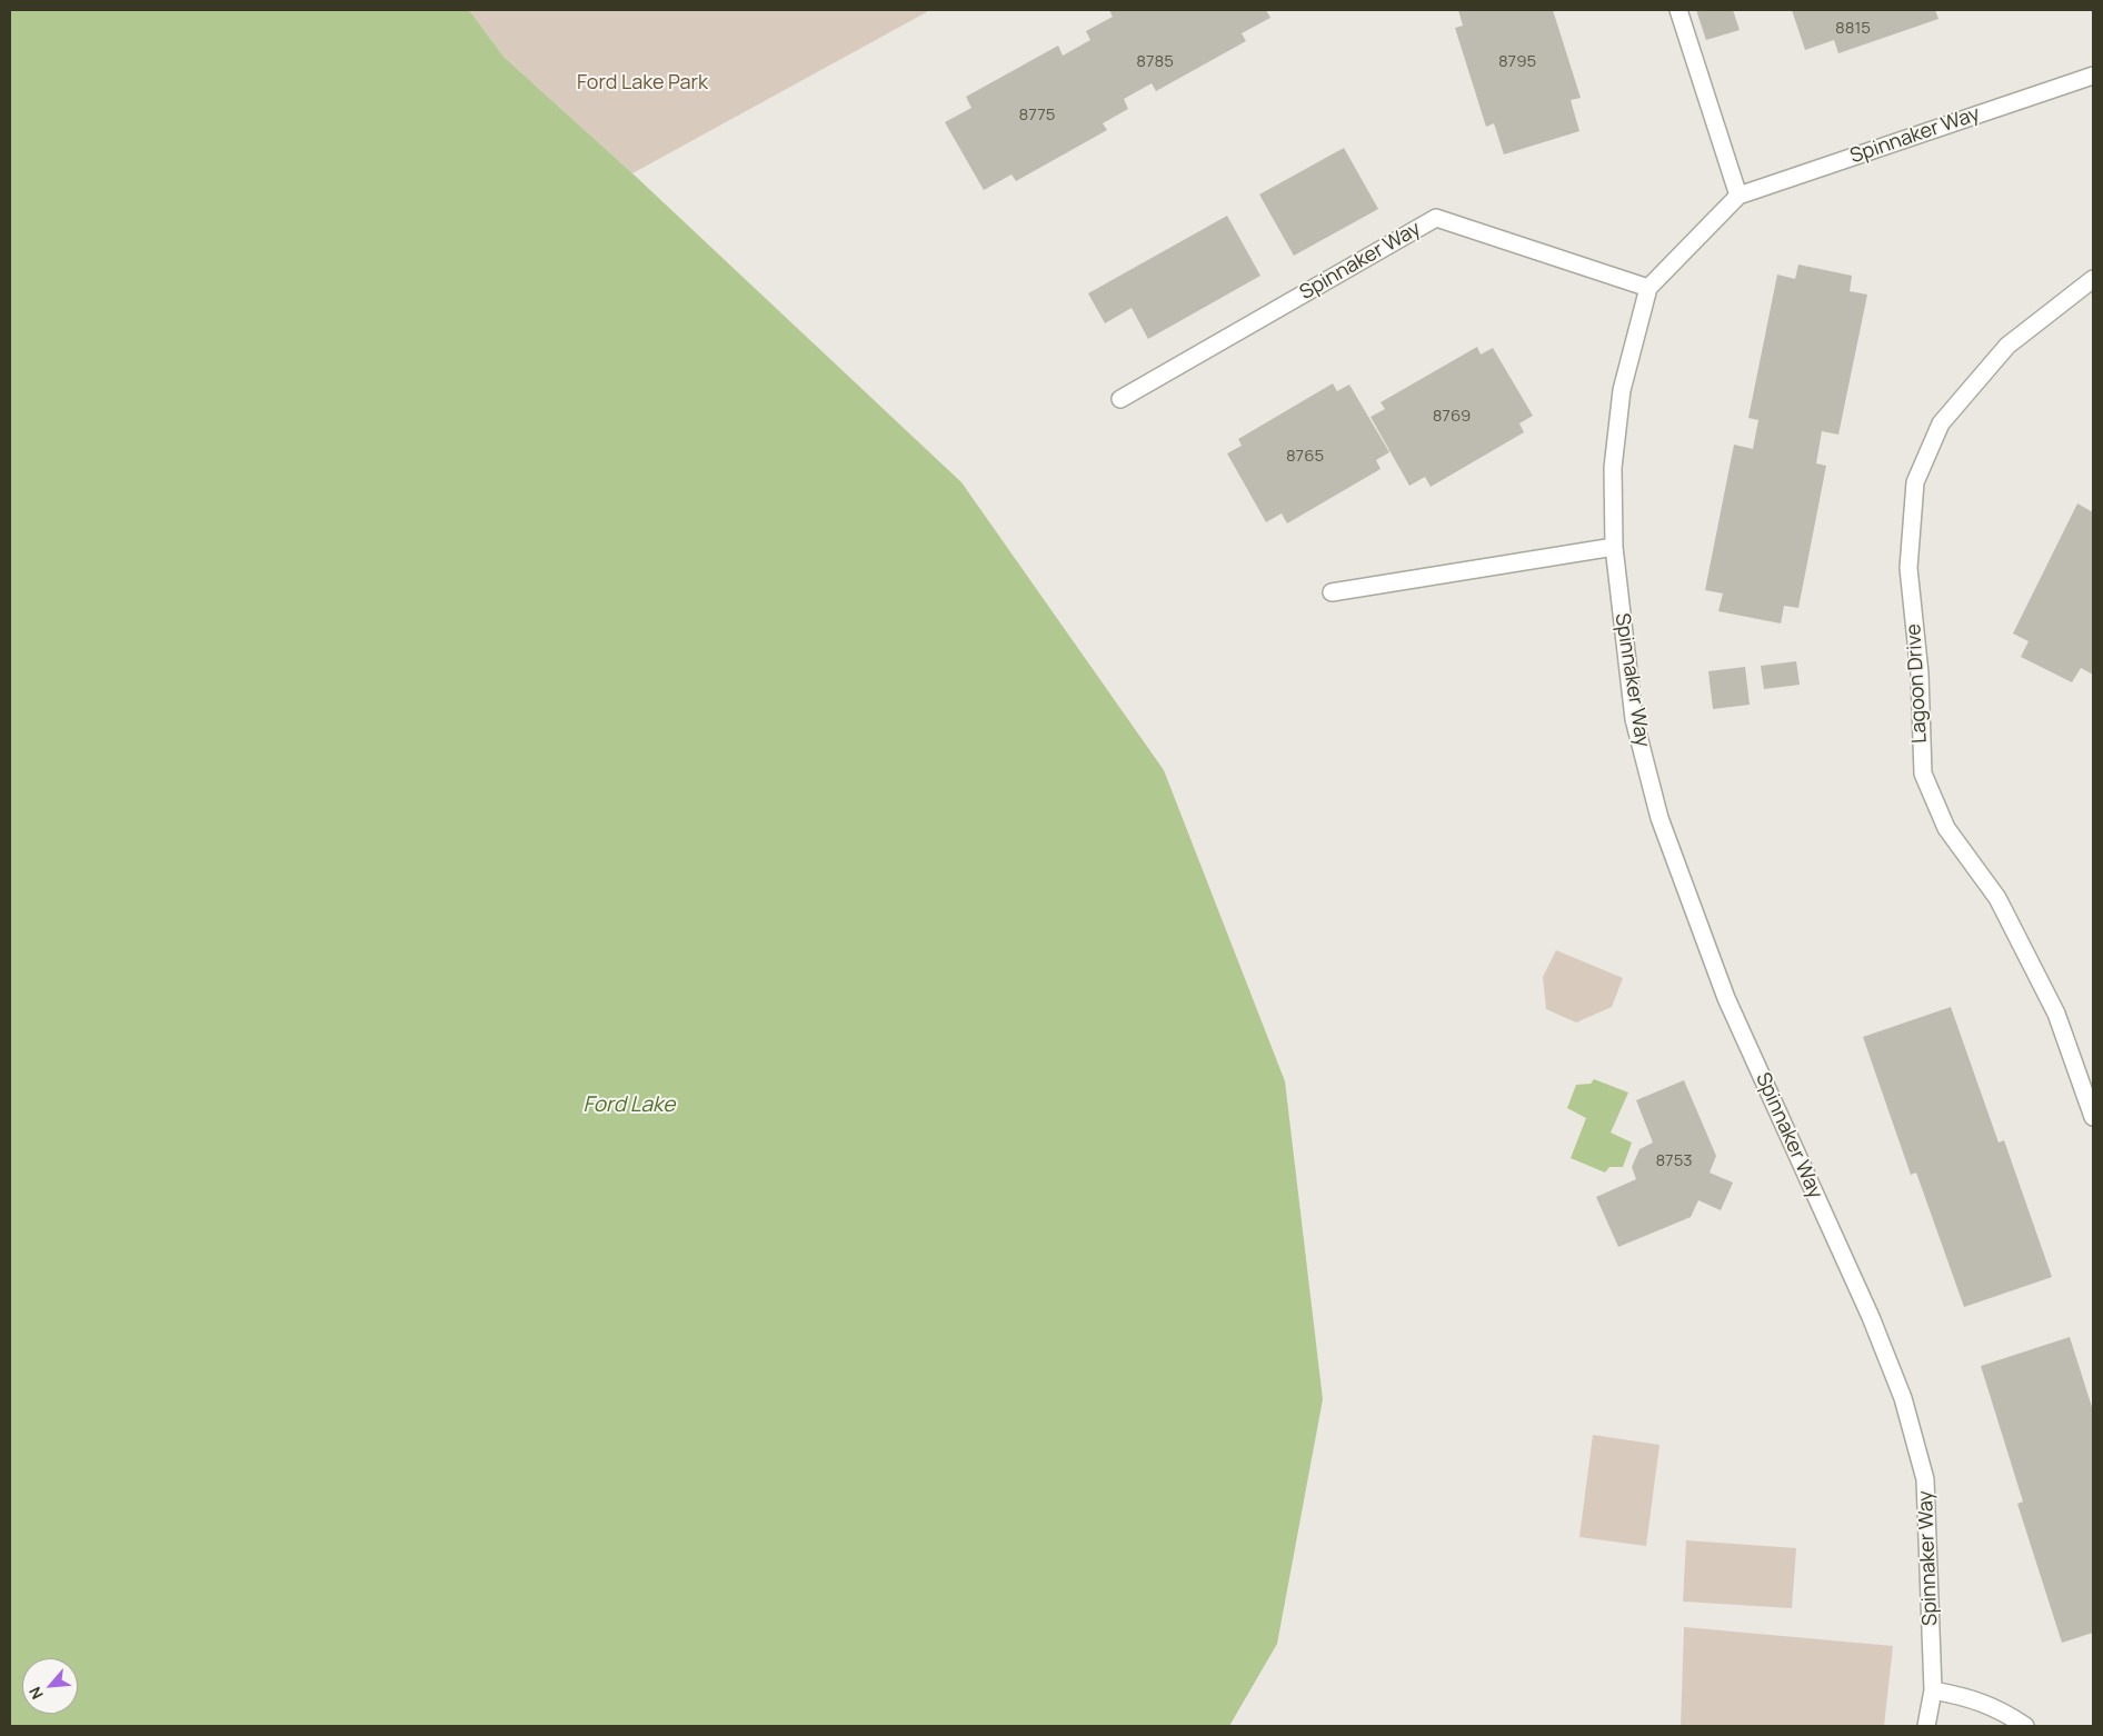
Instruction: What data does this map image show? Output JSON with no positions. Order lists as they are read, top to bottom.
{
  "streets": {
    "street": ["Spinnaker Way", "Lagoon Drive"]
  },
  "water": ["Ford Lake"],
  "parks": ["Ford Lake Park"],
  "house_numbers": [
    "8815",
    "8785",
    "8795",
    "8775",
    "8769",
    "8765",
    "8753"
  ],
  "north": "bottom left"
}
